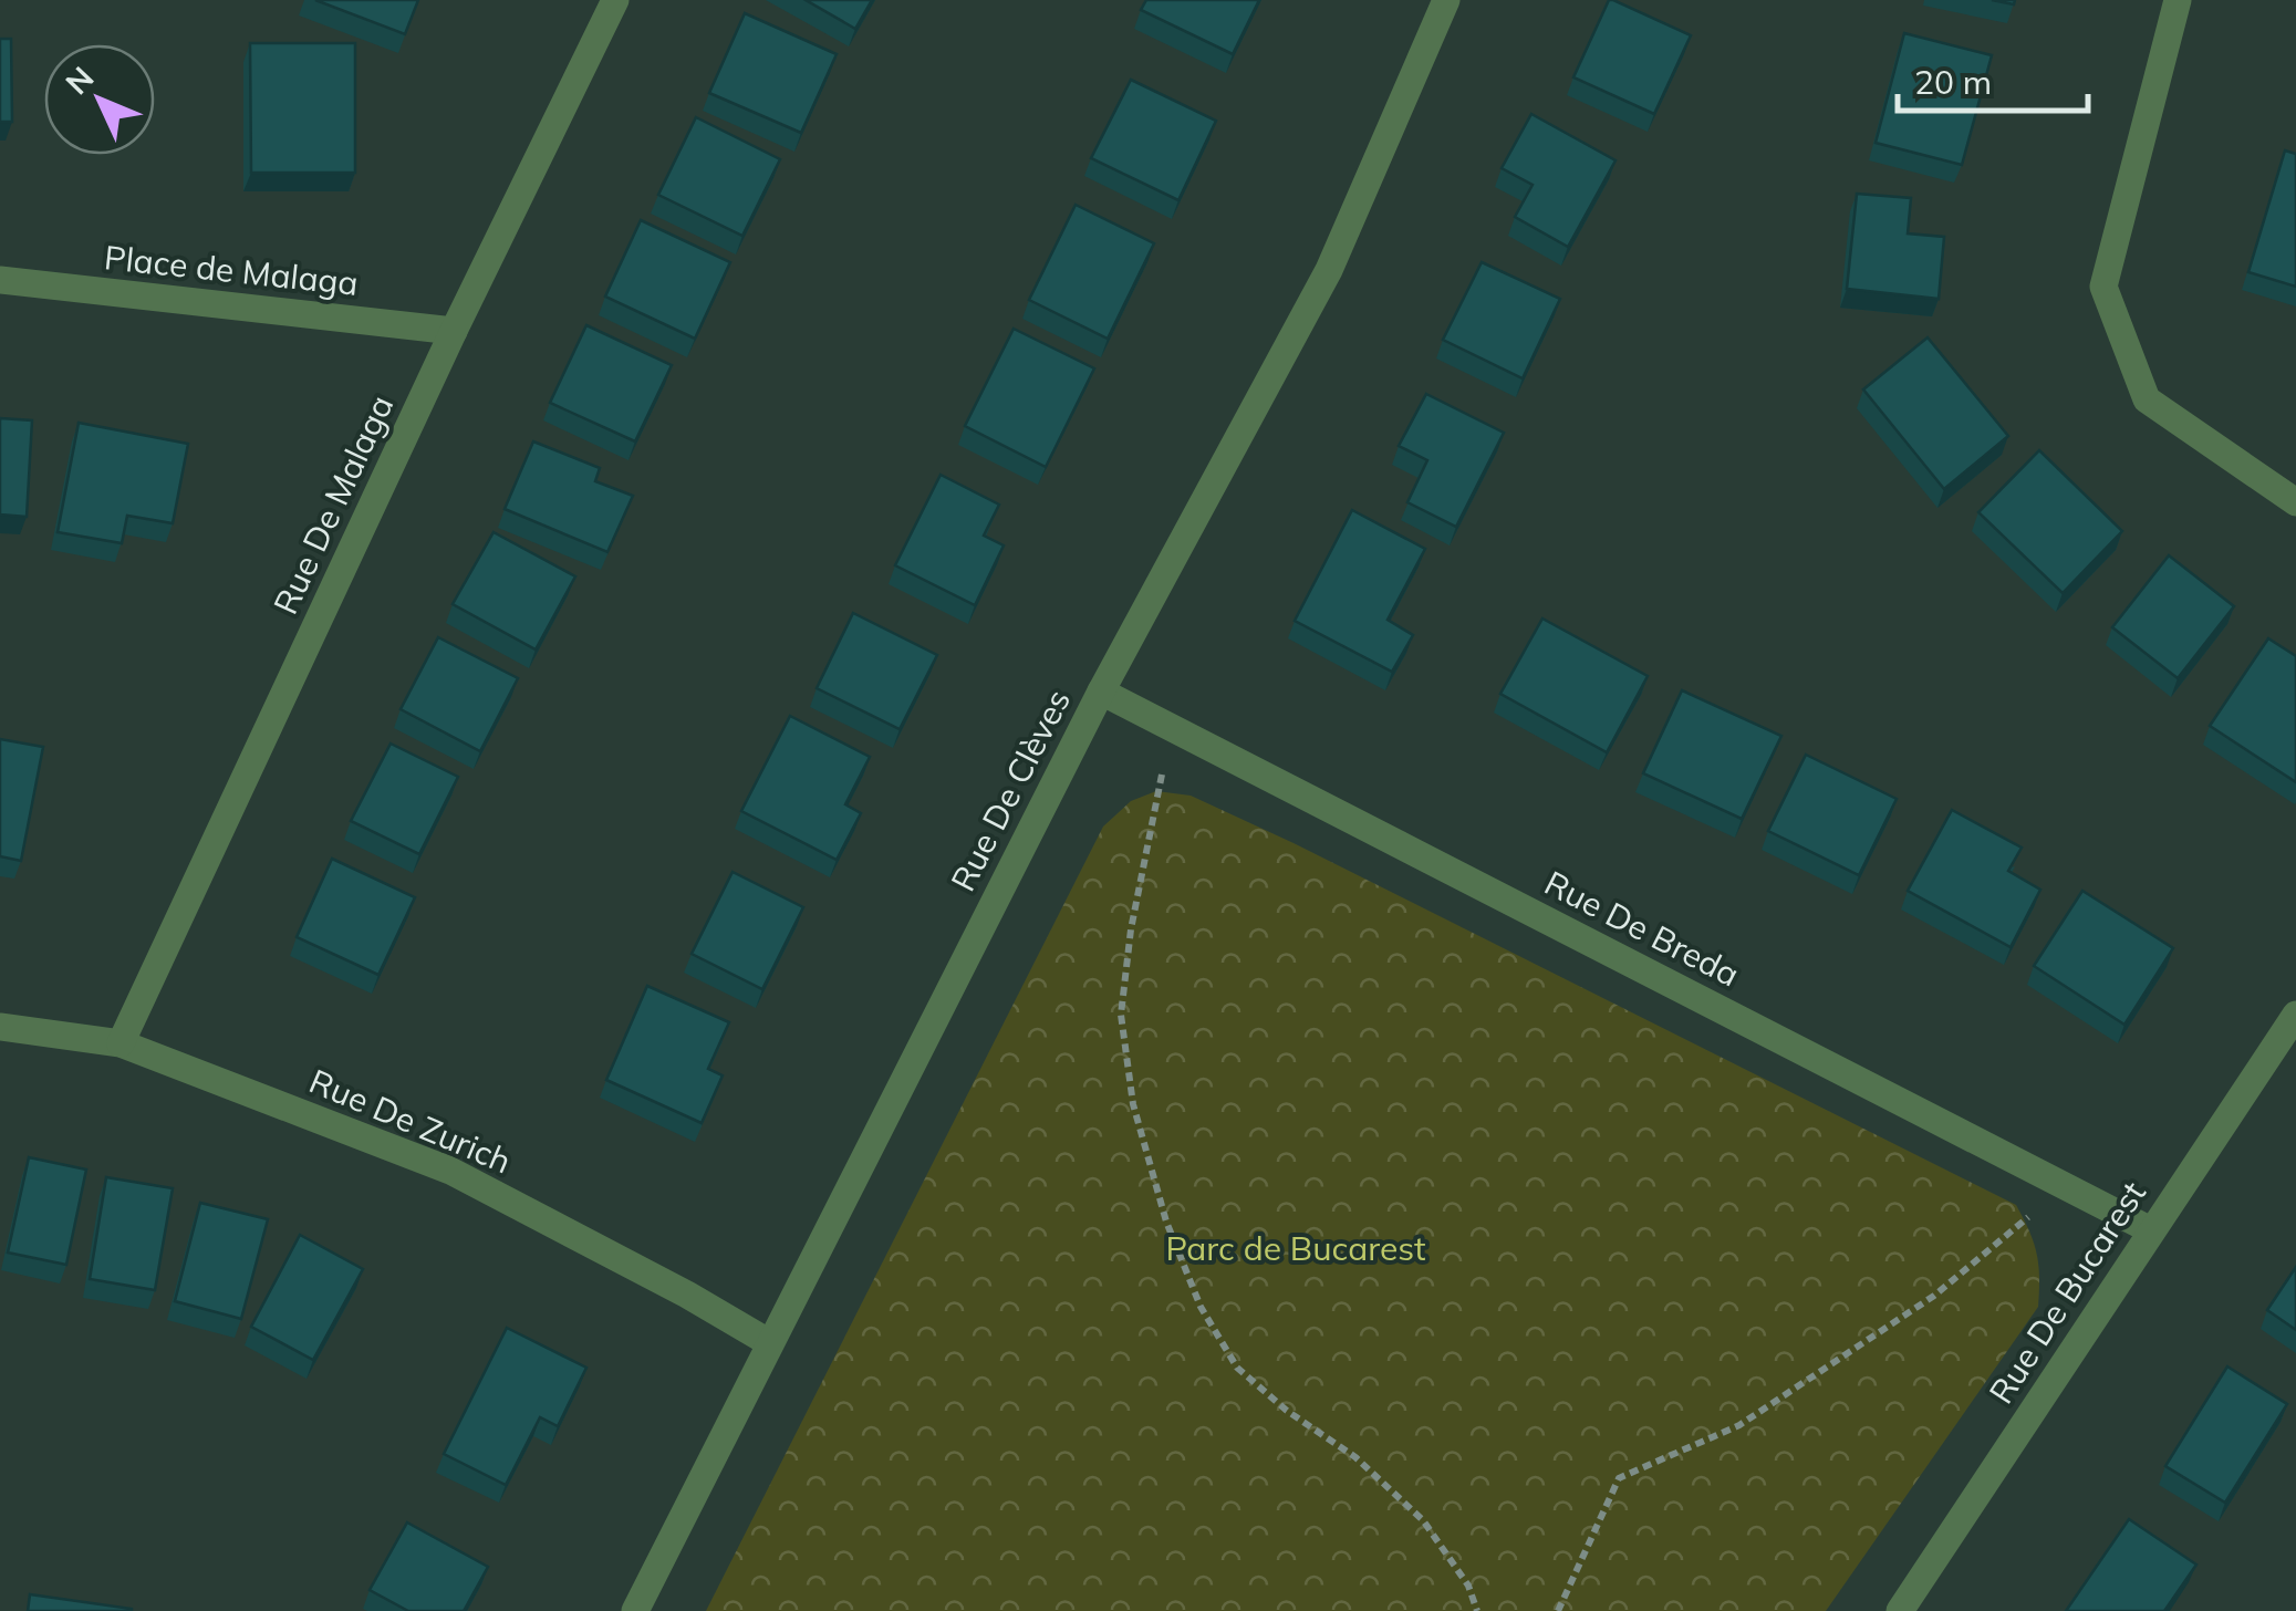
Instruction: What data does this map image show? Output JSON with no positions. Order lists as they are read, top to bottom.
{
  "streets": {
    "street": [
      "Place de Malaga",
      "Rue De Malaga",
      "Rue De Clèves",
      "Rue De Breda",
      "Rue De Zurich",
      "Rue De Bucarest"
    ]
  },
  "crossings": [
    ["Place de Malaga", "Rue De Malaga"],
    ["Rue De Malaga", "Rue De Zurich"],
    ["Rue De Clèves", "Rue De Breda"],
    ["Rue De Clèves", "Rue De Zurich"],
    ["Rue De Breda", "Rue De Bucarest"]
  ],
  "parks": ["Parc de Bucarest"],
  "scale_bar": "20 m",
  "north": "top left"
}
